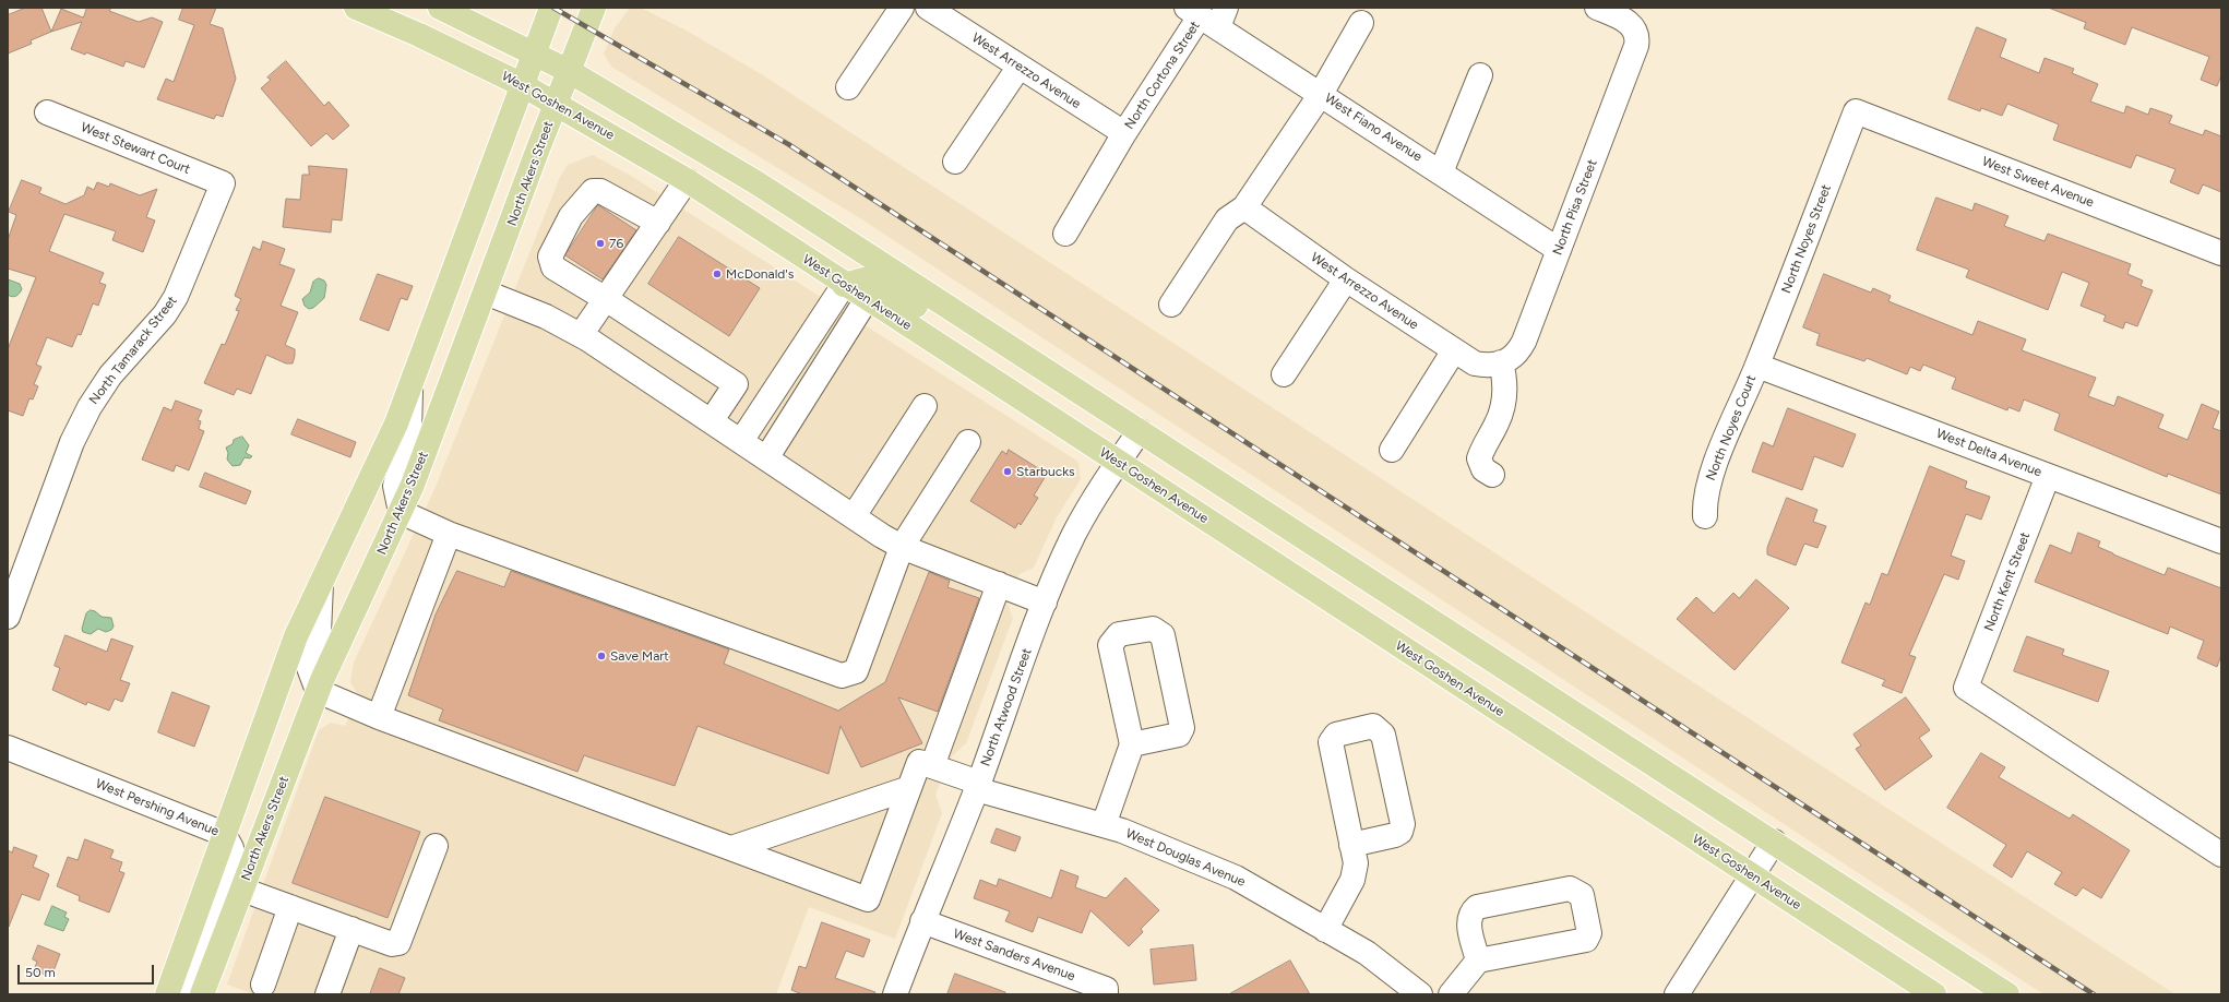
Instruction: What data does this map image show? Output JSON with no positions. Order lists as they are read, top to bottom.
{
  "streets": {
    "main road": ["West Goshen Avenue", "North Akers Street"],
    "street": [
      "West Arrezzo Avenue",
      "North Cortona Street",
      "West Fiano Avenue",
      "West Stewart Court",
      "West Sweet Avenue",
      "North Pisa Street",
      "North Noyes Street",
      "North Tamarack Street",
      "North Noyes Court",
      "West Delta Avenue",
      "North Kent Street",
      "North Atwood Street",
      "West Pershing Avenue",
      "West Douglas Avenue",
      "West Sanders Avenue"
    ]
  },
  "crossings": [
    ["West Arrezzo Avenue", "North Cortona Street"],
    ["West Arrezzo Avenue", "North Pisa Street"],
    ["North Cortona Street", "West Fiano Avenue"],
    ["West Goshen Avenue", "North Akers Street"],
    ["West Goshen Avenue", "North Atwood Street"],
    ["West Fiano Avenue", "North Pisa Street"],
    ["West Stewart Court", "North Tamarack Street"],
    ["West Sweet Avenue", "North Noyes Street"],
    ["North Noyes Street", "North Noyes Court"],
    ["North Noyes Street", "West Delta Avenue"],
    ["North Noyes Court", "West Delta Avenue"],
    ["West Delta Avenue", "North Kent Street"],
    ["North Atwood Street", "West Douglas Avenue"],
    ["North Atwood Street", "West Sanders Avenue"]
  ],
  "places": [
    "76",
    "McDonald's",
    "Starbucks",
    "Save Mart"
  ],
  "scale_bar": "50 m"
}
